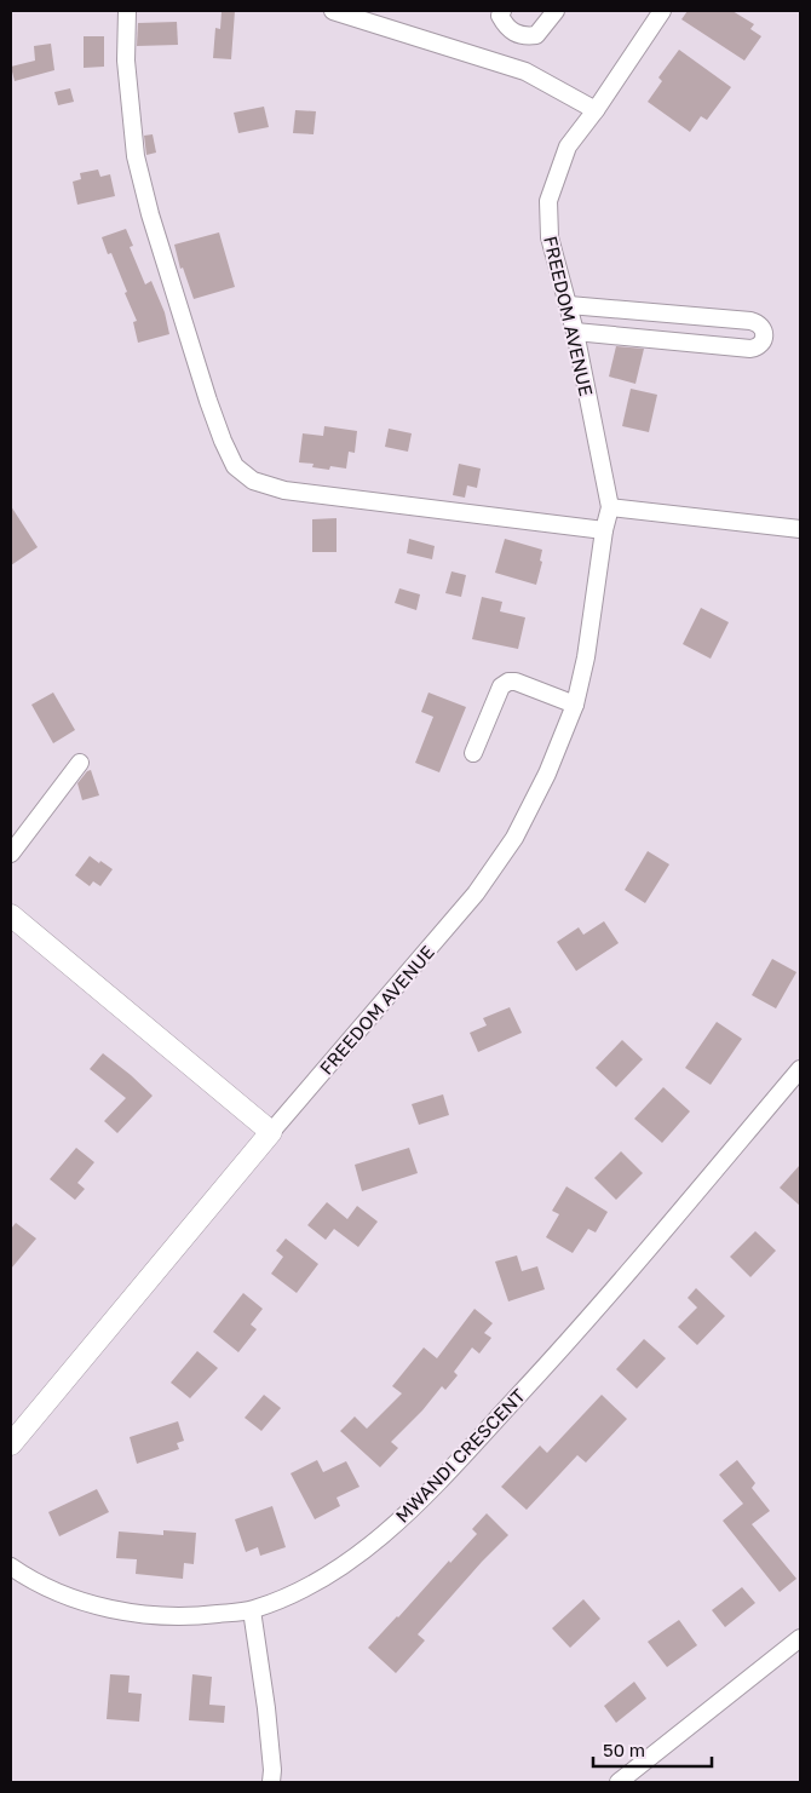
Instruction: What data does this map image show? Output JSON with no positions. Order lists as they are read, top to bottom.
{
  "streets": {
    "main road": ["FREEDOM AVENUE"],
    "street": ["MWANDI CRESCENT"]
  },
  "scale_bar": "50 m"
}
